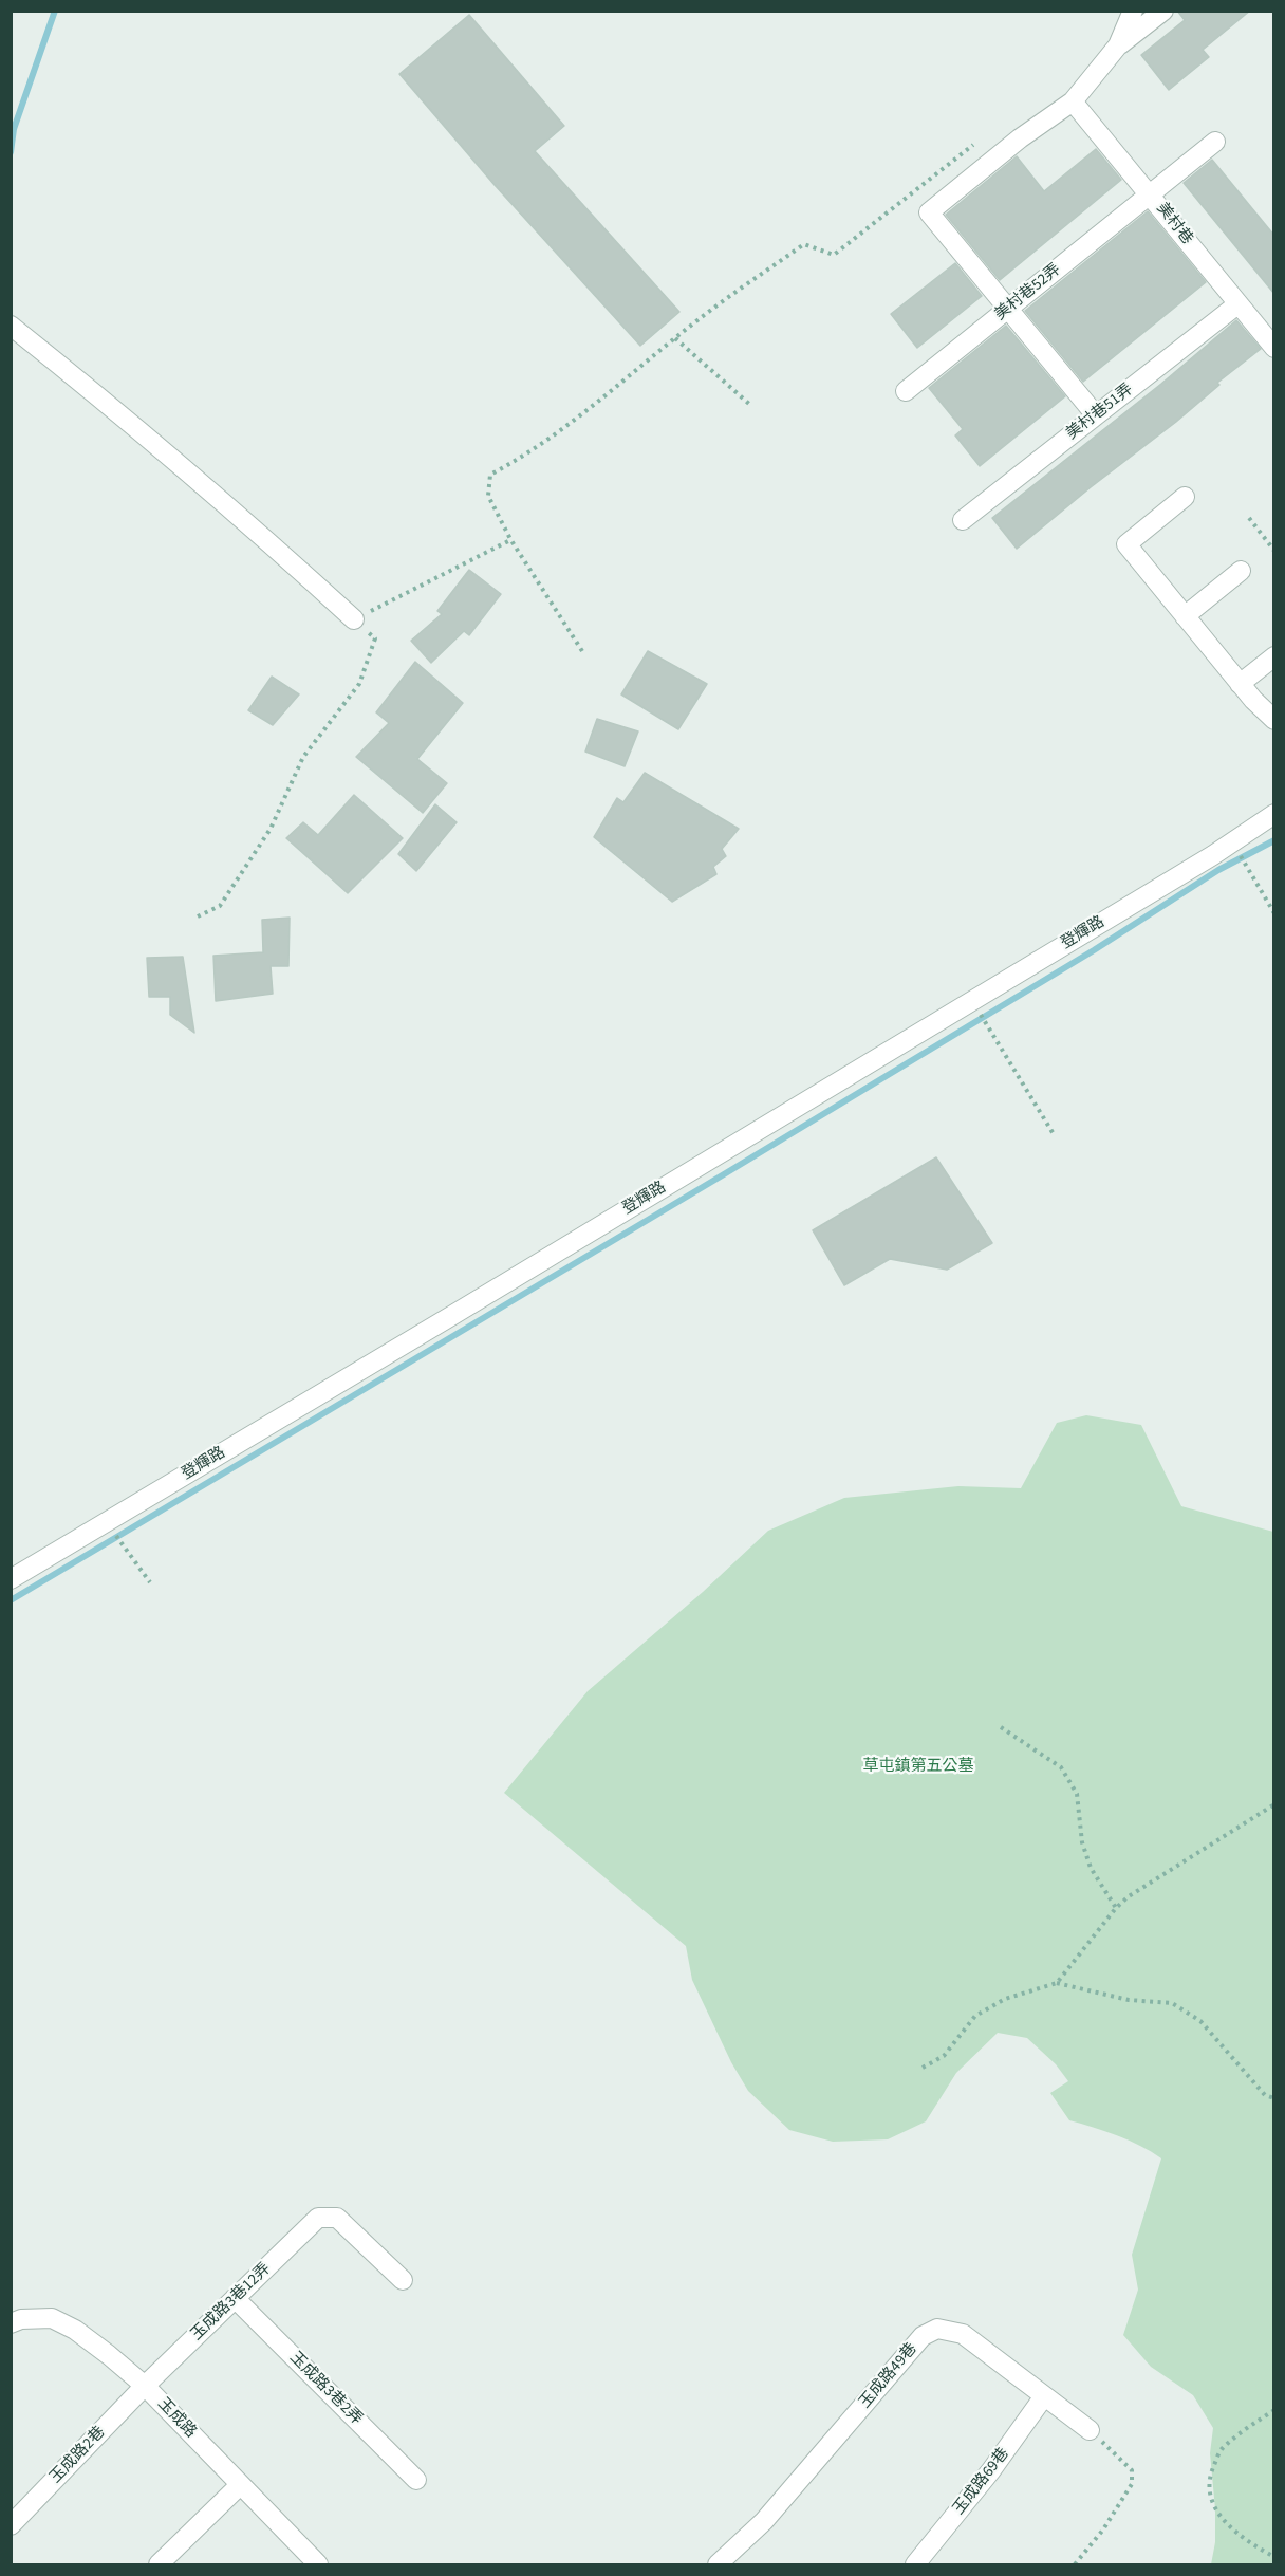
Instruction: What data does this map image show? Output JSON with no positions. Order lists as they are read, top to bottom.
{
  "streets": {
    "street": [
      "美村巷",
      "美村巷52弄",
      "美村巷51弄",
      "登輝路",
      "玉成路3巷12弄",
      "玉成路49巷",
      "玉成路3巷2弄",
      "玉成路",
      "玉成路2巷",
      "玉成路69巷"
    ]
  },
  "crossings": [
    ["美村巷", "美村巷52弄"],
    ["美村巷", "美村巷51弄"],
    ["玉成路3巷12弄", "玉成路3巷2弄"],
    ["玉成路3巷12弄", "玉成路"],
    ["玉成路3巷12弄", "玉成路2巷"],
    ["玉成路49巷", "玉成路69巷"],
    ["玉成路", "玉成路2巷"]
  ],
  "parks": ["草屯鎮第五公墓"]
}
